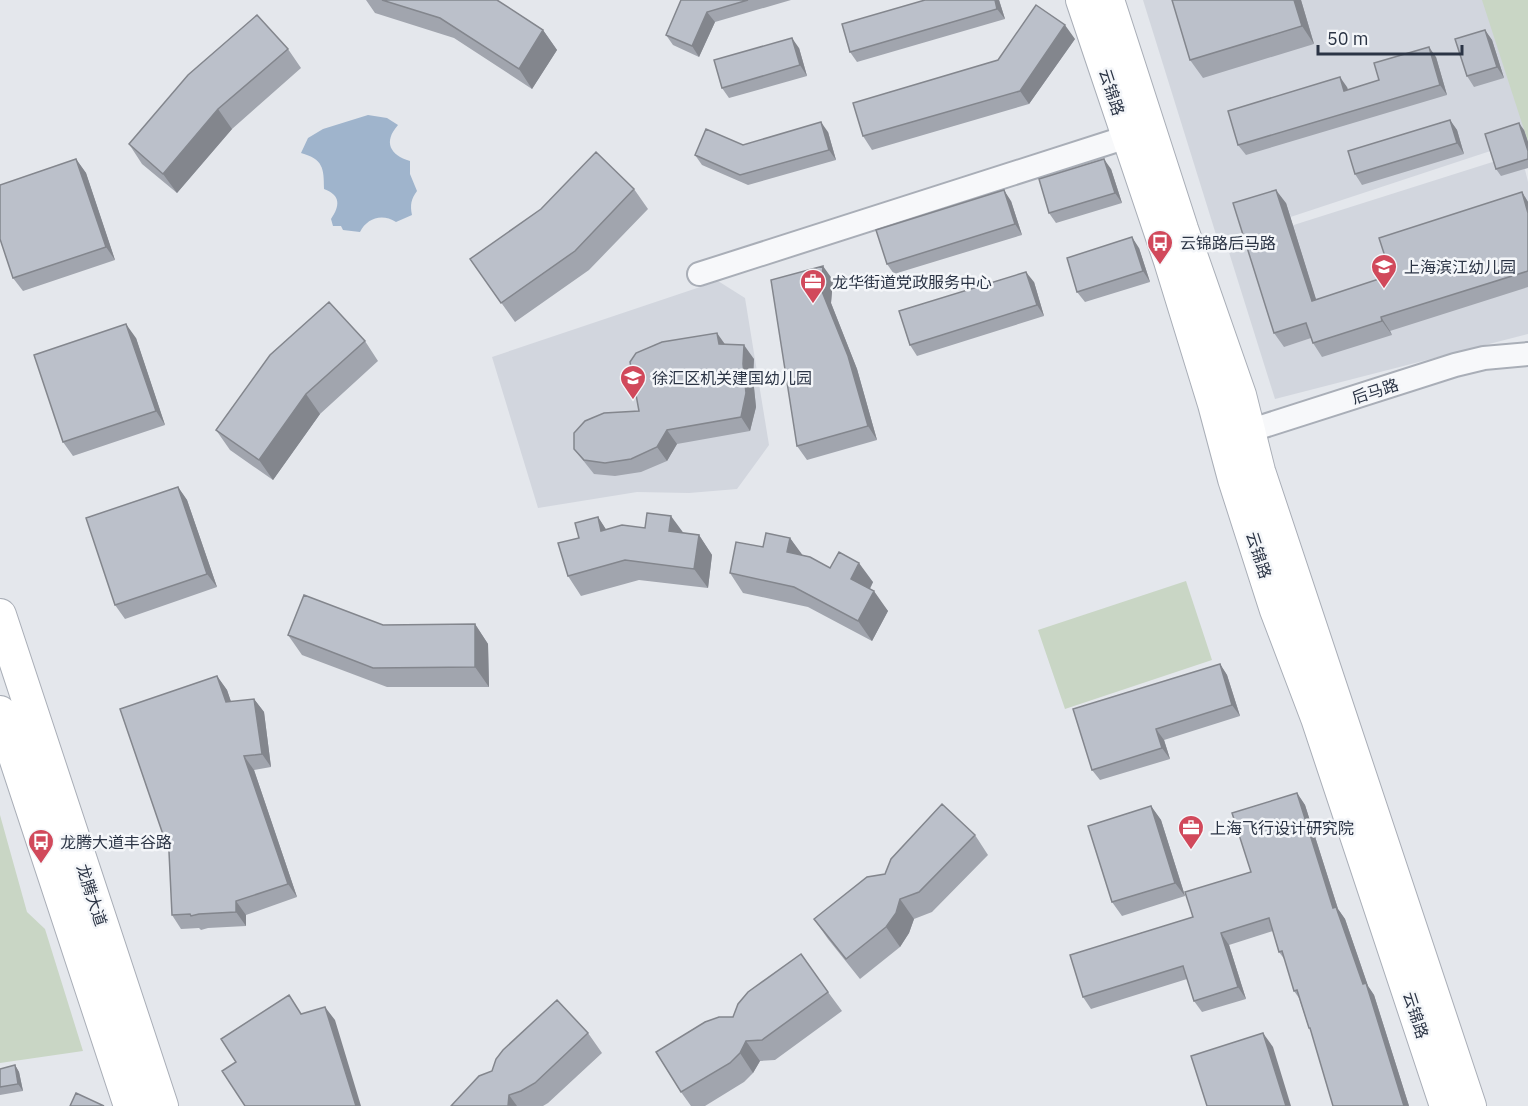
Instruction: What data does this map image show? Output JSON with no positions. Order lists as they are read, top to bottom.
{
  "streets": {
    "main road": ["云锦路", "龙腾大道"],
    "street": ["后马路"]
  },
  "crossings": [
    ["云锦路", "后马路"]
  ],
  "places": {
    "bus stop": ["云锦路后马路", "龙腾大道丰谷路"],
    "school or university": ["上海滨江幼儿园", "徐汇区机关建国幼儿园"],
    "office": ["龙华街道党政服务中心", "上海飞行设计研究院"]
  },
  "scale_bar": "50 m"
}
